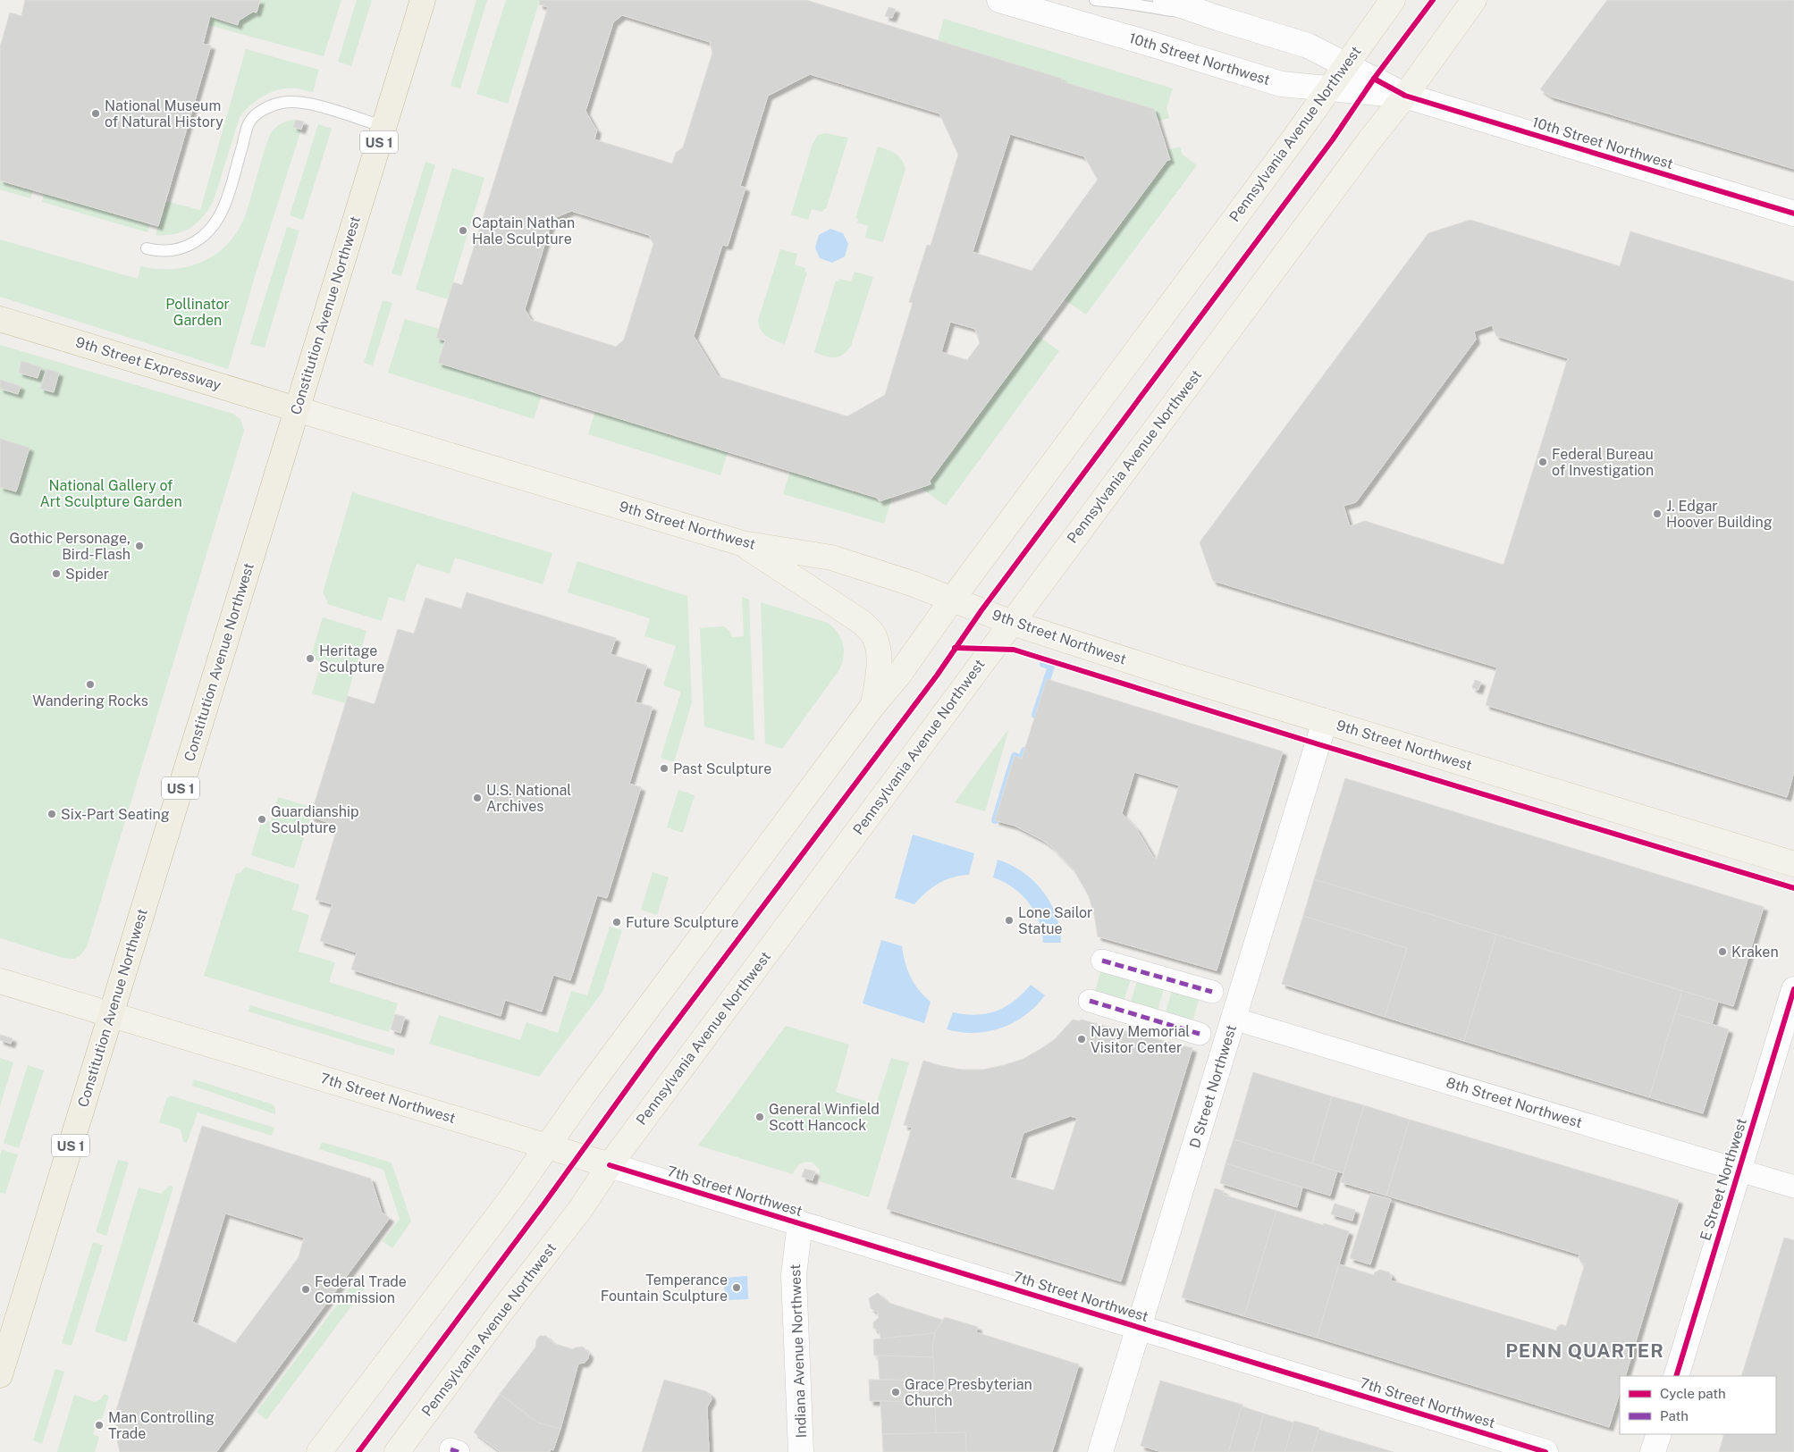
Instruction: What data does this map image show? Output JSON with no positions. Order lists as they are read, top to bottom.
{
  "streets": {
    "highway": ["US 1", "Constitution Avenue Northwest", "9th Street Expressway"],
    "main road": ["Pennsylvania Avenue Northwest", "9th Street Northwest", "7th Street Northwest"],
    "street": [
      "10th Street Northwest",
      "D Street Northwest",
      "8th Street Northwest",
      "E Street Northwest",
      "Indiana Avenue Northwest"
    ]
  },
  "crossings": [
    ["10th Street Northwest", "Pennsylvania Avenue Northwest"],
    ["Pennsylvania Avenue Northwest", "9th Street Northwest"],
    ["Pennsylvania Avenue Northwest", "7th Street Northwest"],
    ["Constitution Avenue Northwest", "9th Street Expressway"],
    ["Constitution Avenue Northwest", "9th Street Northwest"],
    ["Constitution Avenue Northwest", "7th Street Northwest"],
    ["9th Street Expressway", "9th Street Northwest"],
    ["9th Street Northwest", "D Street Northwest"],
    ["D Street Northwest", "7th Street Northwest"],
    ["D Street Northwest", "8th Street Northwest"],
    ["7th Street Northwest", "Indiana Avenue Northwest"],
    ["8th Street Northwest", "E Street Northwest"]
  ],
  "districts": ["PENN QUARTER"],
  "parks": ["Pollinator Garden", "National Gallery of Art Sculpture Garden"],
  "places": [
    "National Museum of Natural History",
    "Captain Nathan Hale Sculpture",
    "Federal Bureau of Investigation",
    "J. Edgar Hoover Building",
    "Gothic Personage, Bird-Flash",
    "Spider",
    "Heritage Sculpture",
    "Wandering Rocks",
    "Past Sculpture",
    "U.S. National Archives",
    "Six-Part Seating",
    "Guardianship Sculpture",
    "Lone Sailor Statue",
    "Future Sculpture",
    "Kraken",
    "Navy Memorial Visitor Center",
    "General Winfield Scott Hancock",
    "Temperance Fountain Sculpture",
    "Federal Trade Commission",
    "Grace Presbyterian Church",
    "Man Controlling Trade"
  ],
  "legend": ["Cycle path", "Path"]
}
